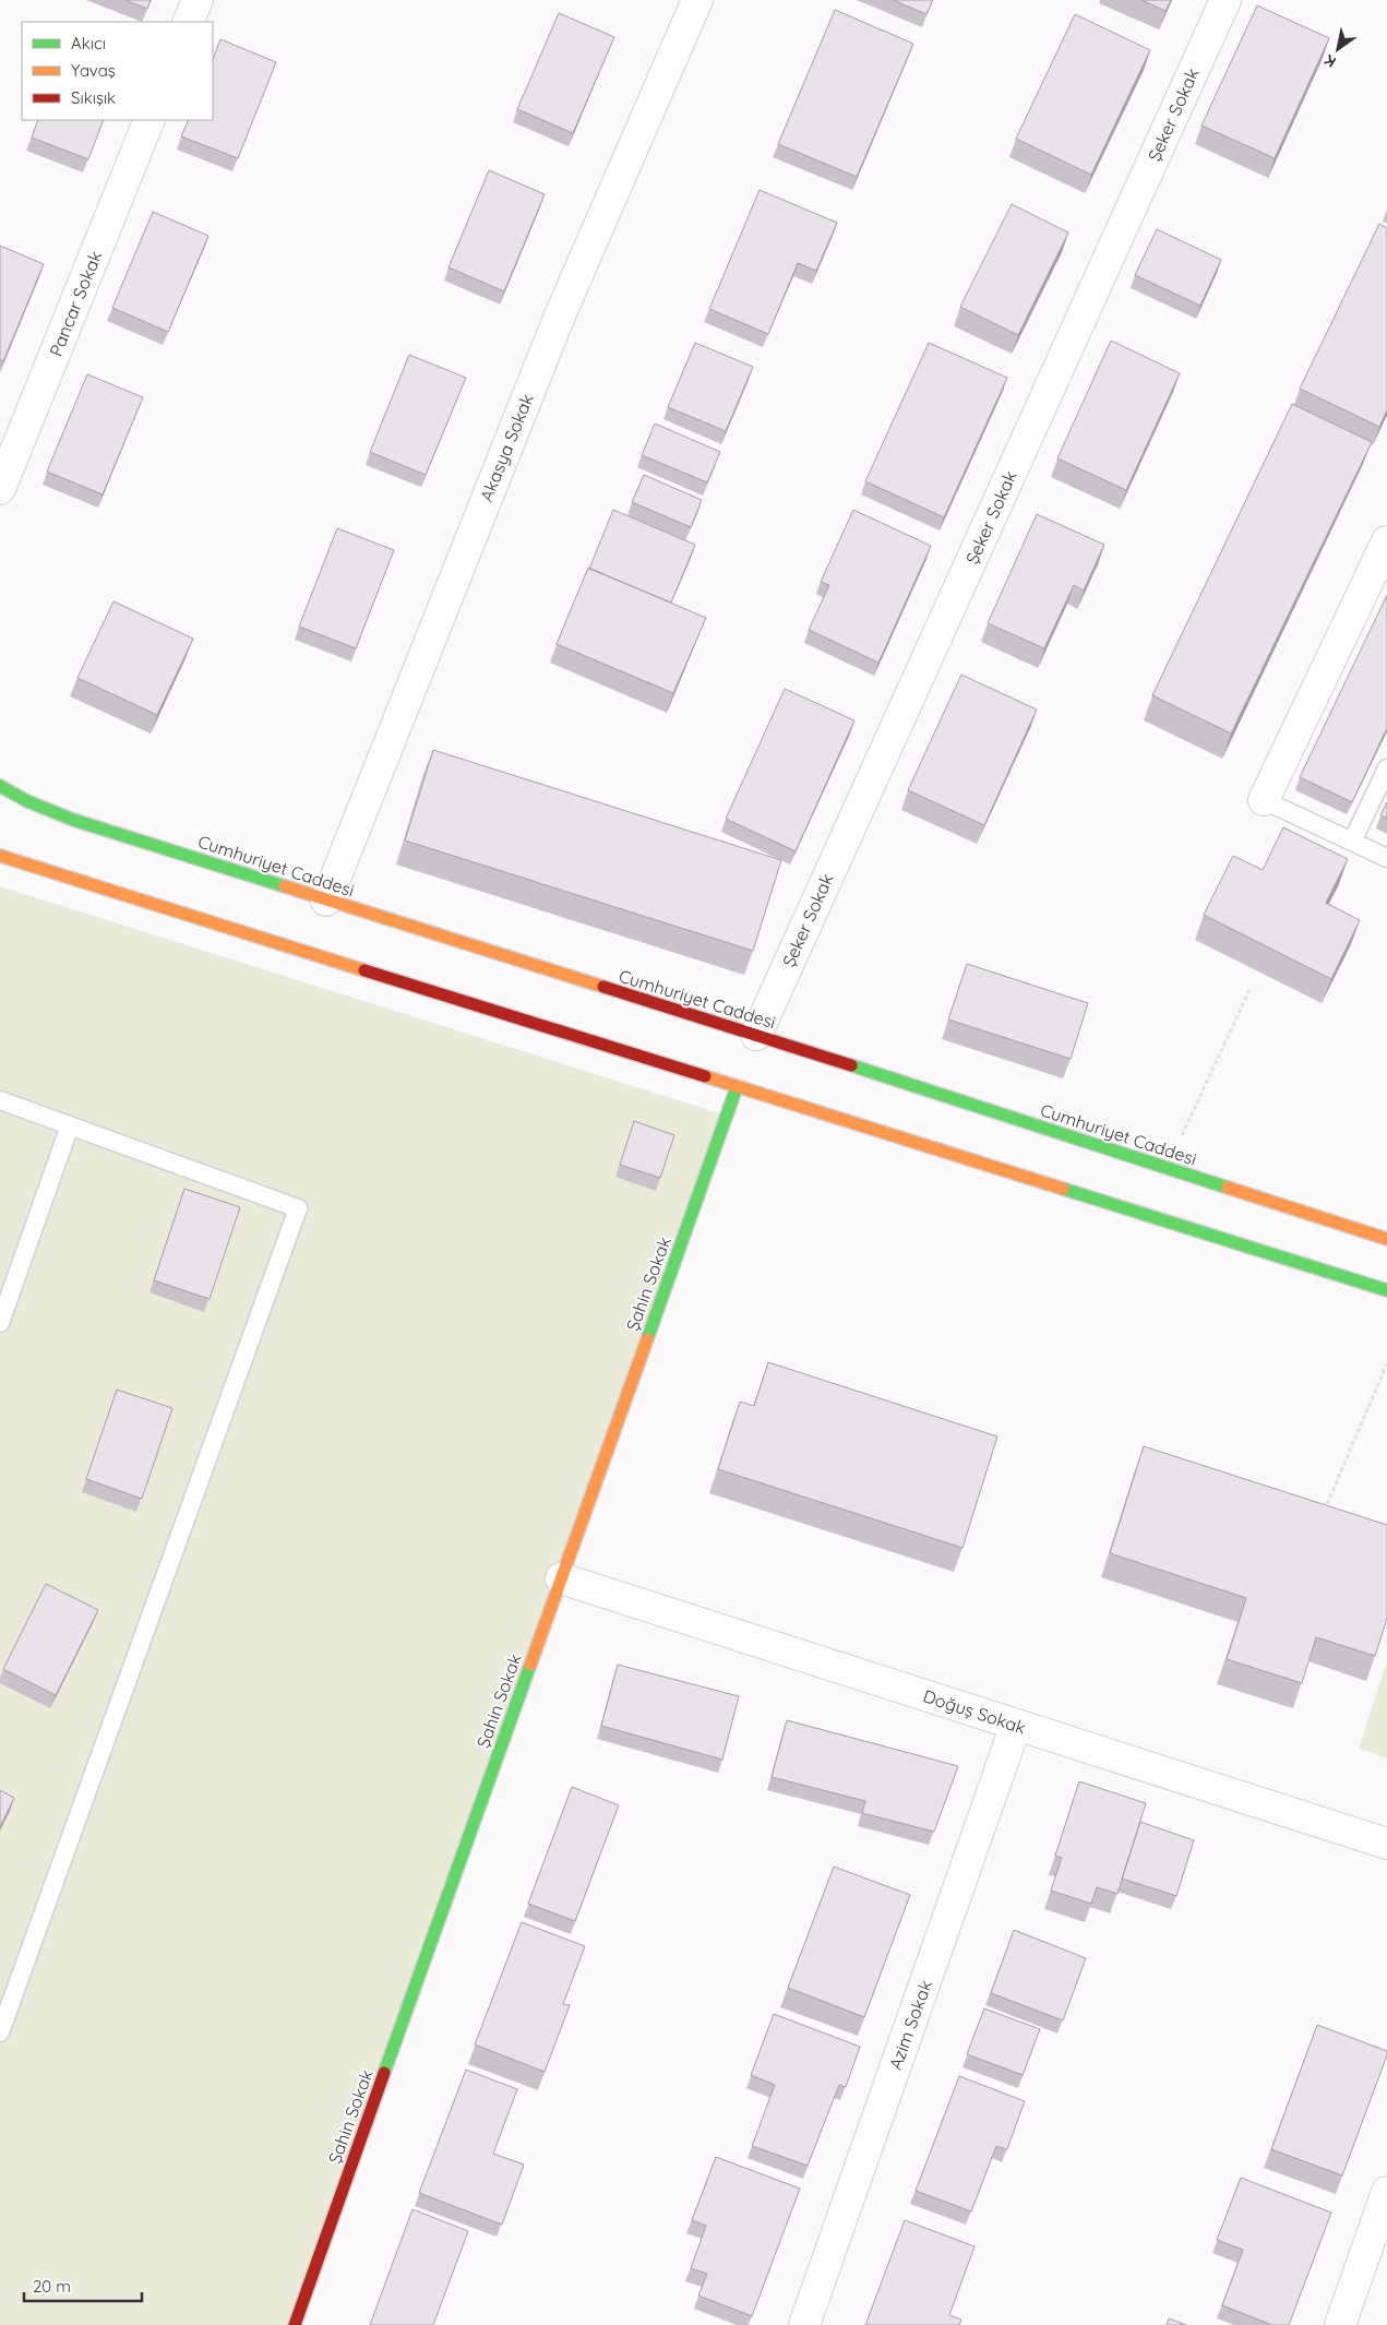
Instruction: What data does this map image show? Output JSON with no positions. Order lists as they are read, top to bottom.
{
  "streets": {
    "main road": ["Cumhuriyet Caddesi", "Şahin Sokak"],
    "street": [
      "Şeker Sokak",
      "Pancar Sokak",
      "Akasya Sokak",
      "Doğuş Sokak",
      "Azim Sokak"
    ]
  },
  "crossings": [
    ["Şeker Sokak", "Cumhuriyet Caddesi"],
    ["Akasya Sokak", "Cumhuriyet Caddesi"],
    ["Şahin Sokak", "Doğuş Sokak"],
    ["Doğuş Sokak", "Azim Sokak"]
  ],
  "legend": ["Akıcı", "Yavaş", "Sıkışık"],
  "scale_bar": "20 m",
  "north": "bottom left"
}
